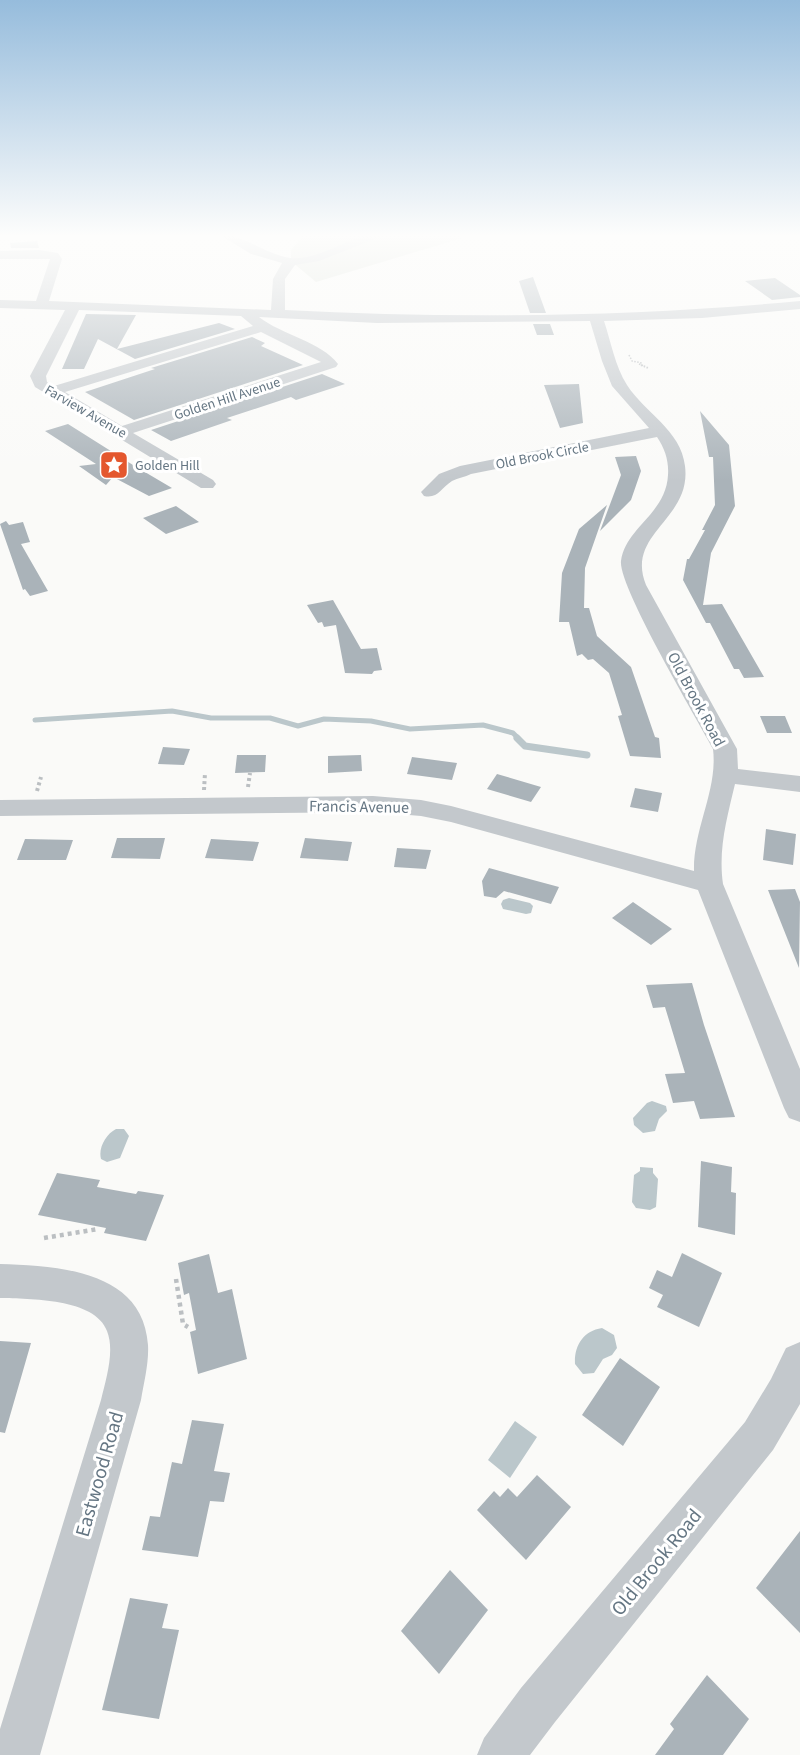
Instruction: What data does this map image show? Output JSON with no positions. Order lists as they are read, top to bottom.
{
  "streets": {
    "street": [
      "Golden Hill Avenue",
      "Farview Avenue",
      "Old Brook Circle",
      "Old Brook Road",
      "Francis Avenue",
      "Eastwood Road"
    ]
  },
  "crossings": [
    ["Golden Hill Avenue", "Farview Avenue"],
    ["Old Brook Circle", "Old Brook Road"],
    ["Old Brook Road", "Francis Avenue"]
  ],
  "places": {
    "place": ["Golden Hill"]
  }
}
